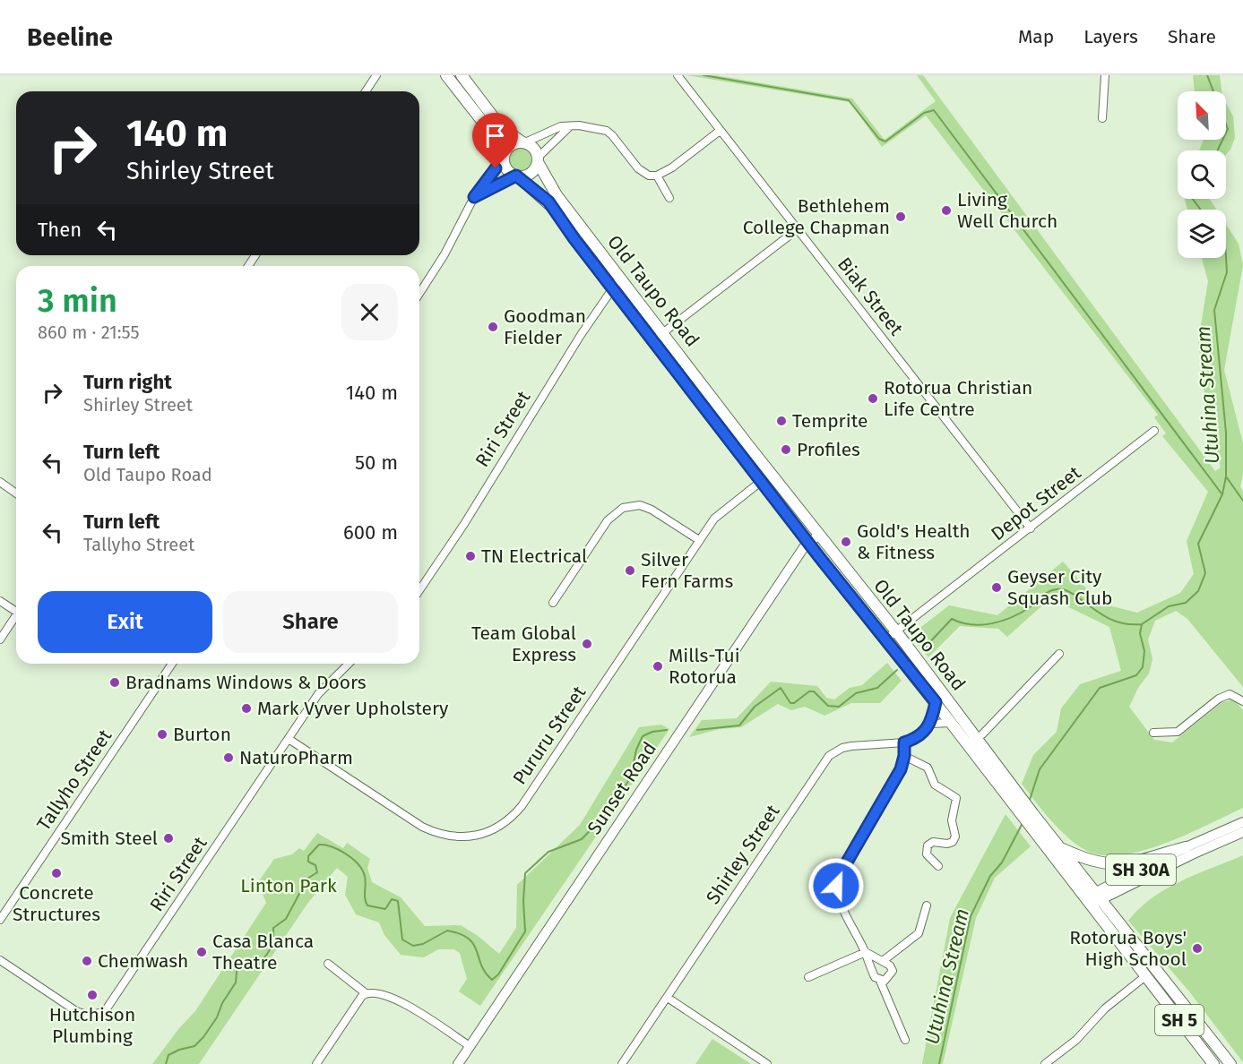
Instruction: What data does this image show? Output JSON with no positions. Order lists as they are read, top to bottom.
{
  "streets": {
    "highway": ["Old Taupo Road", "SH 5"],
    "main road": ["Sunset Road", "SH 30A"],
    "street": [
      "Biak Street",
      "Riri Street",
      "Depot Street",
      "Pururu Street",
      "Tallyho Street",
      "Shirley Street"
    ]
  },
  "crossings": [
    ["Old Taupo Road", "Riri Street"],
    ["Old Taupo Road", "Depot Street"],
    ["Old Taupo Road", "Pururu Street"],
    ["Old Taupo Road", "Sunset Road"],
    ["Old Taupo Road", "SH 30A"],
    ["Old Taupo Road", "SH 5"],
    ["Biak Street", "Depot Street"],
    ["Riri Street", "Pururu Street"]
  ],
  "water": ["Utuhina Stream"],
  "parks": ["Linton Park"],
  "places": [
    "Living Well Church",
    "Bethlehem College Chapman",
    "Goodman Fielder",
    "Rotorua Christian Life Centre",
    "Temprite",
    "Profiles",
    "Gold's Health & Fitness",
    "TN Electrical",
    "Silver Fern Farms",
    "Geyser City Squash Club",
    "Team Global Express",
    "Mills-Tui Rotorua",
    "Bradnams Windows & Doors",
    "Mark Vyver Upholstery",
    "Burton",
    "NaturoPharm",
    "Smith Steel",
    "Concrete Structures",
    "Rotorua Boys' High School",
    "Casa Blanca Theatre",
    "Chemwash",
    "Hutchison Plumbing"
  ],
  "north": "top left",
  "page": {
    "header": "Beeline",
    "nav": ["Map", "Layers", "Share"],
    "turn": ["140 m", "Shirley Street"],
    "then": "Then",
    "heading": ["3 min", "860 m · 21:55"],
    "list": [
      {
        "name": "Turn right",
        "note": "Shirley Street",
        "value": "140 m"
      },
      {
        "name": "Turn left",
        "note": "Old Taupo Road",
        "value": "50 m"
      },
      {
        "name": "Turn left",
        "note": "Tallyho Street",
        "value": "600 m"
      }
    ],
    "buttons": ["Exit", "Share"]
  }
}
